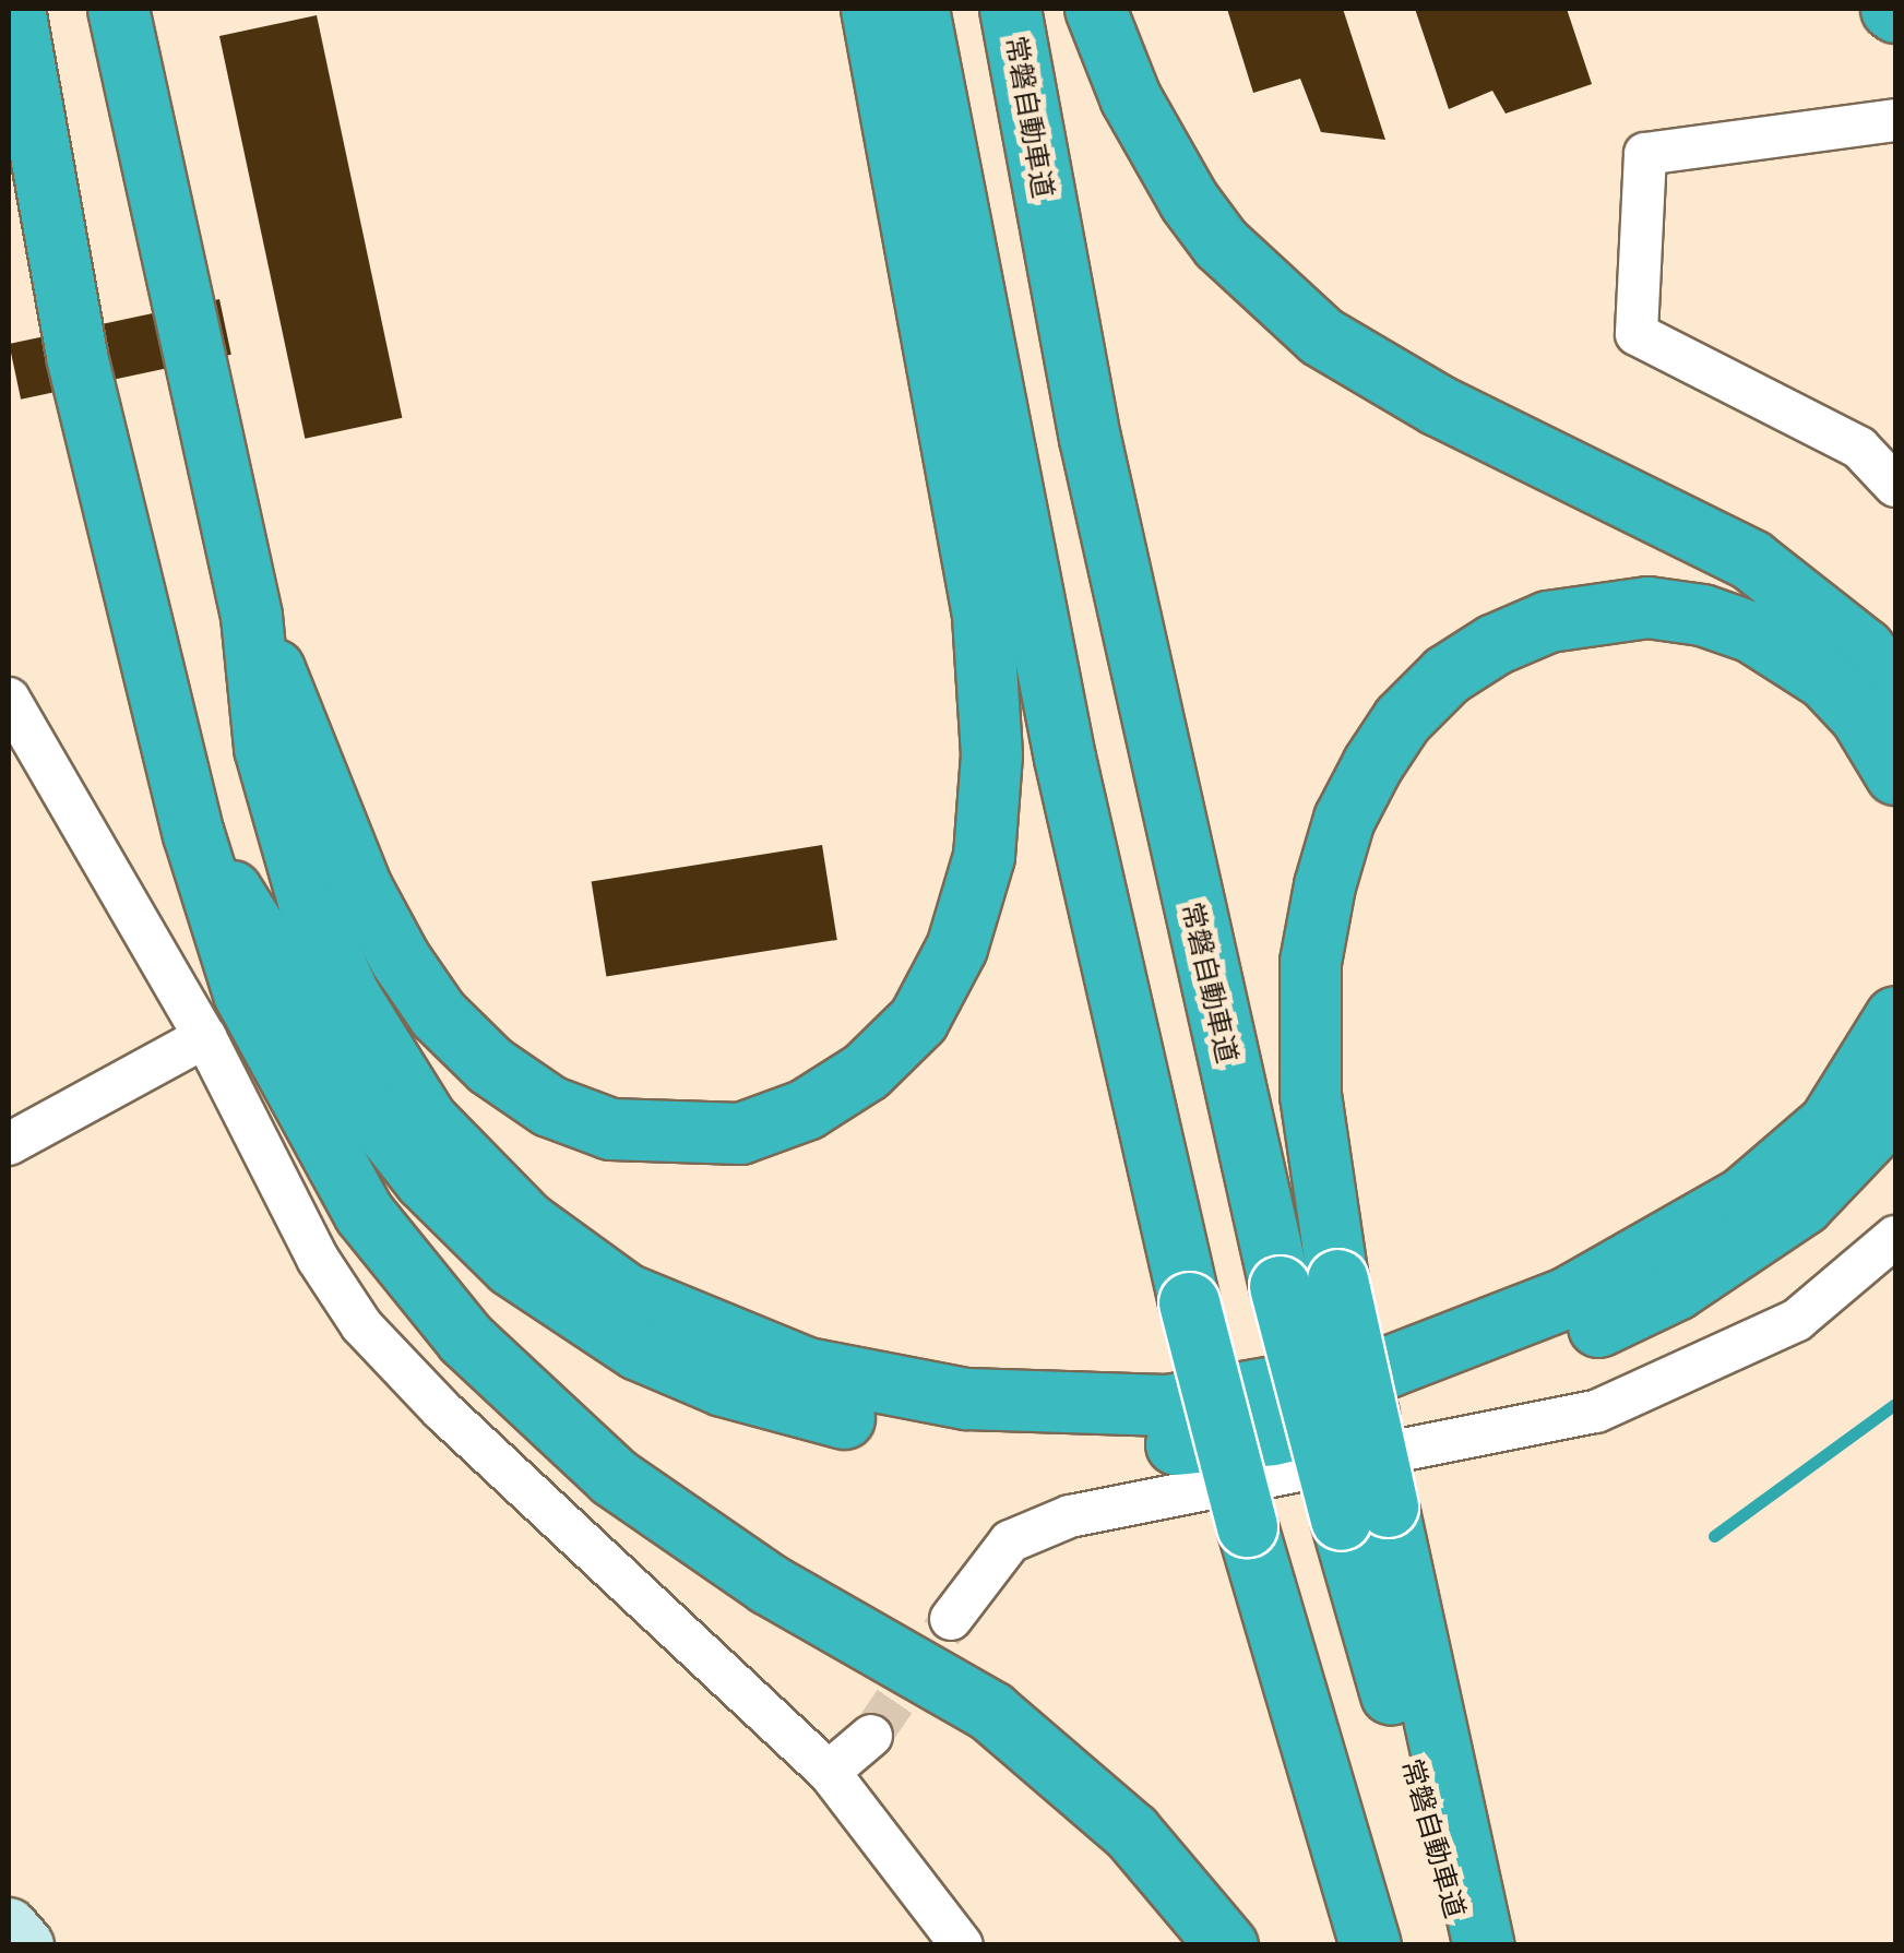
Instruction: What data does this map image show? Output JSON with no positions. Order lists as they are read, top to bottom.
{
  "streets": {
    "highway": ["常磐自動車道"]
  }
}
